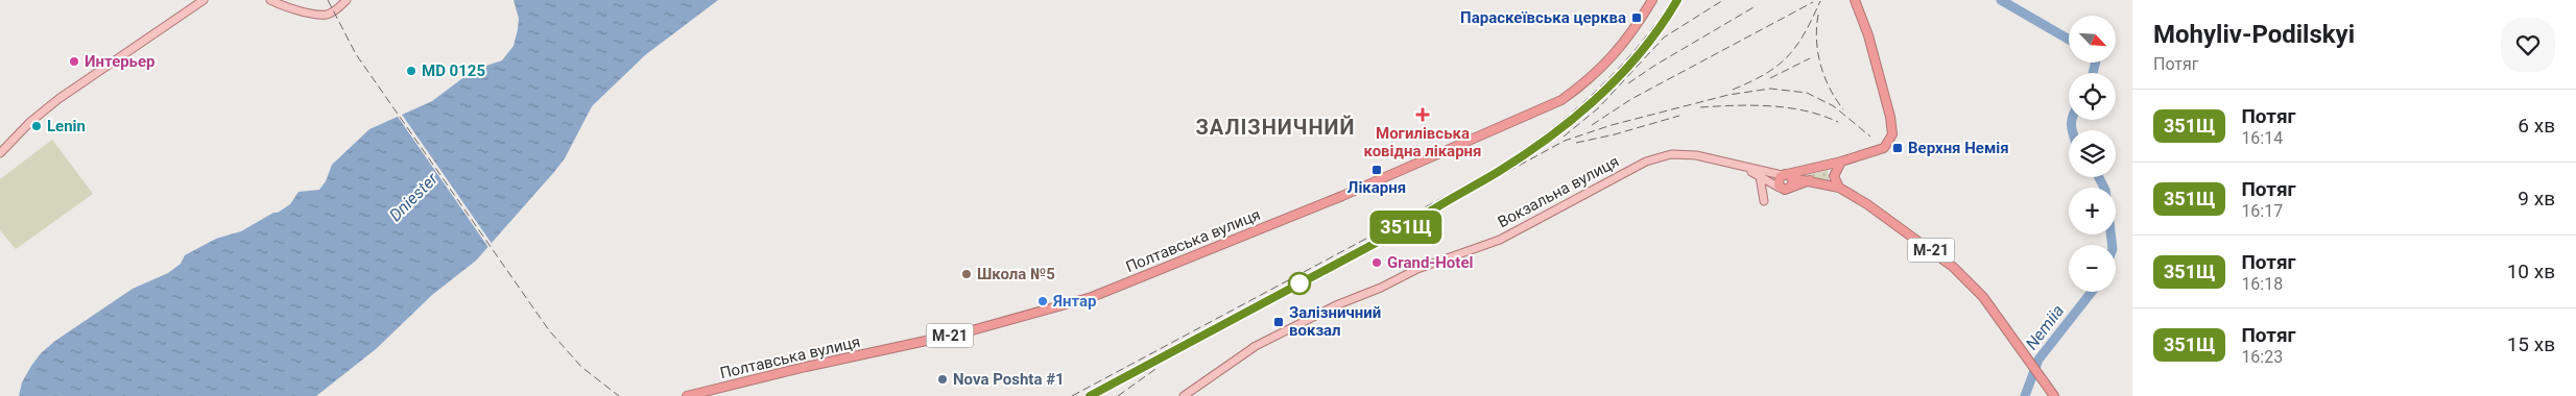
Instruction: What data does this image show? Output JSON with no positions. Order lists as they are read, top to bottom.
{
  "streets": {
    "highway": ["Вокзальна вулиця", "Полтавська вулиця", "М-21"]
  },
  "crossings": [
    ["Вокзальна вулиця", "М-21"]
  ],
  "districts": ["ЗАЛІЗНИЧНИЙ"],
  "water": ["Dniester", "Nemiia"],
  "places": {
    "transit": [
      "Параскеївська церква",
      "Верхня Немія",
      "Лікарня",
      "Залізничний вокзал"
    ],
    "other": [
      "Интерьер",
      "MD 0125",
      "Lenin",
      "Grand-Hotel",
      "Школа №5",
      "Янтар",
      "Nova Poshta #1"
    ],
    "health": ["Могилівська ковідна лікарня"]
  },
  "north": "bottom right",
  "page": {
    "on_map": "351Щ",
    "heading": ["Mohyliv-Podilskyi", "Потяг"],
    "map_buttons": ["+", "−"],
    "list": [
      {
        "mark": "351Щ",
        "name": "Потяг",
        "note": "16:14",
        "value": "6 хв"
      },
      {
        "mark": "351Щ",
        "name": "Потяг",
        "note": "16:17",
        "value": "9 хв"
      },
      {
        "mark": "351Щ",
        "name": "Потяг",
        "note": "16:18",
        "value": "10 хв"
      },
      {
        "mark": "351Щ",
        "name": "Потяг",
        "note": "16:23",
        "value": "15 хв"
      }
    ]
  }
}
